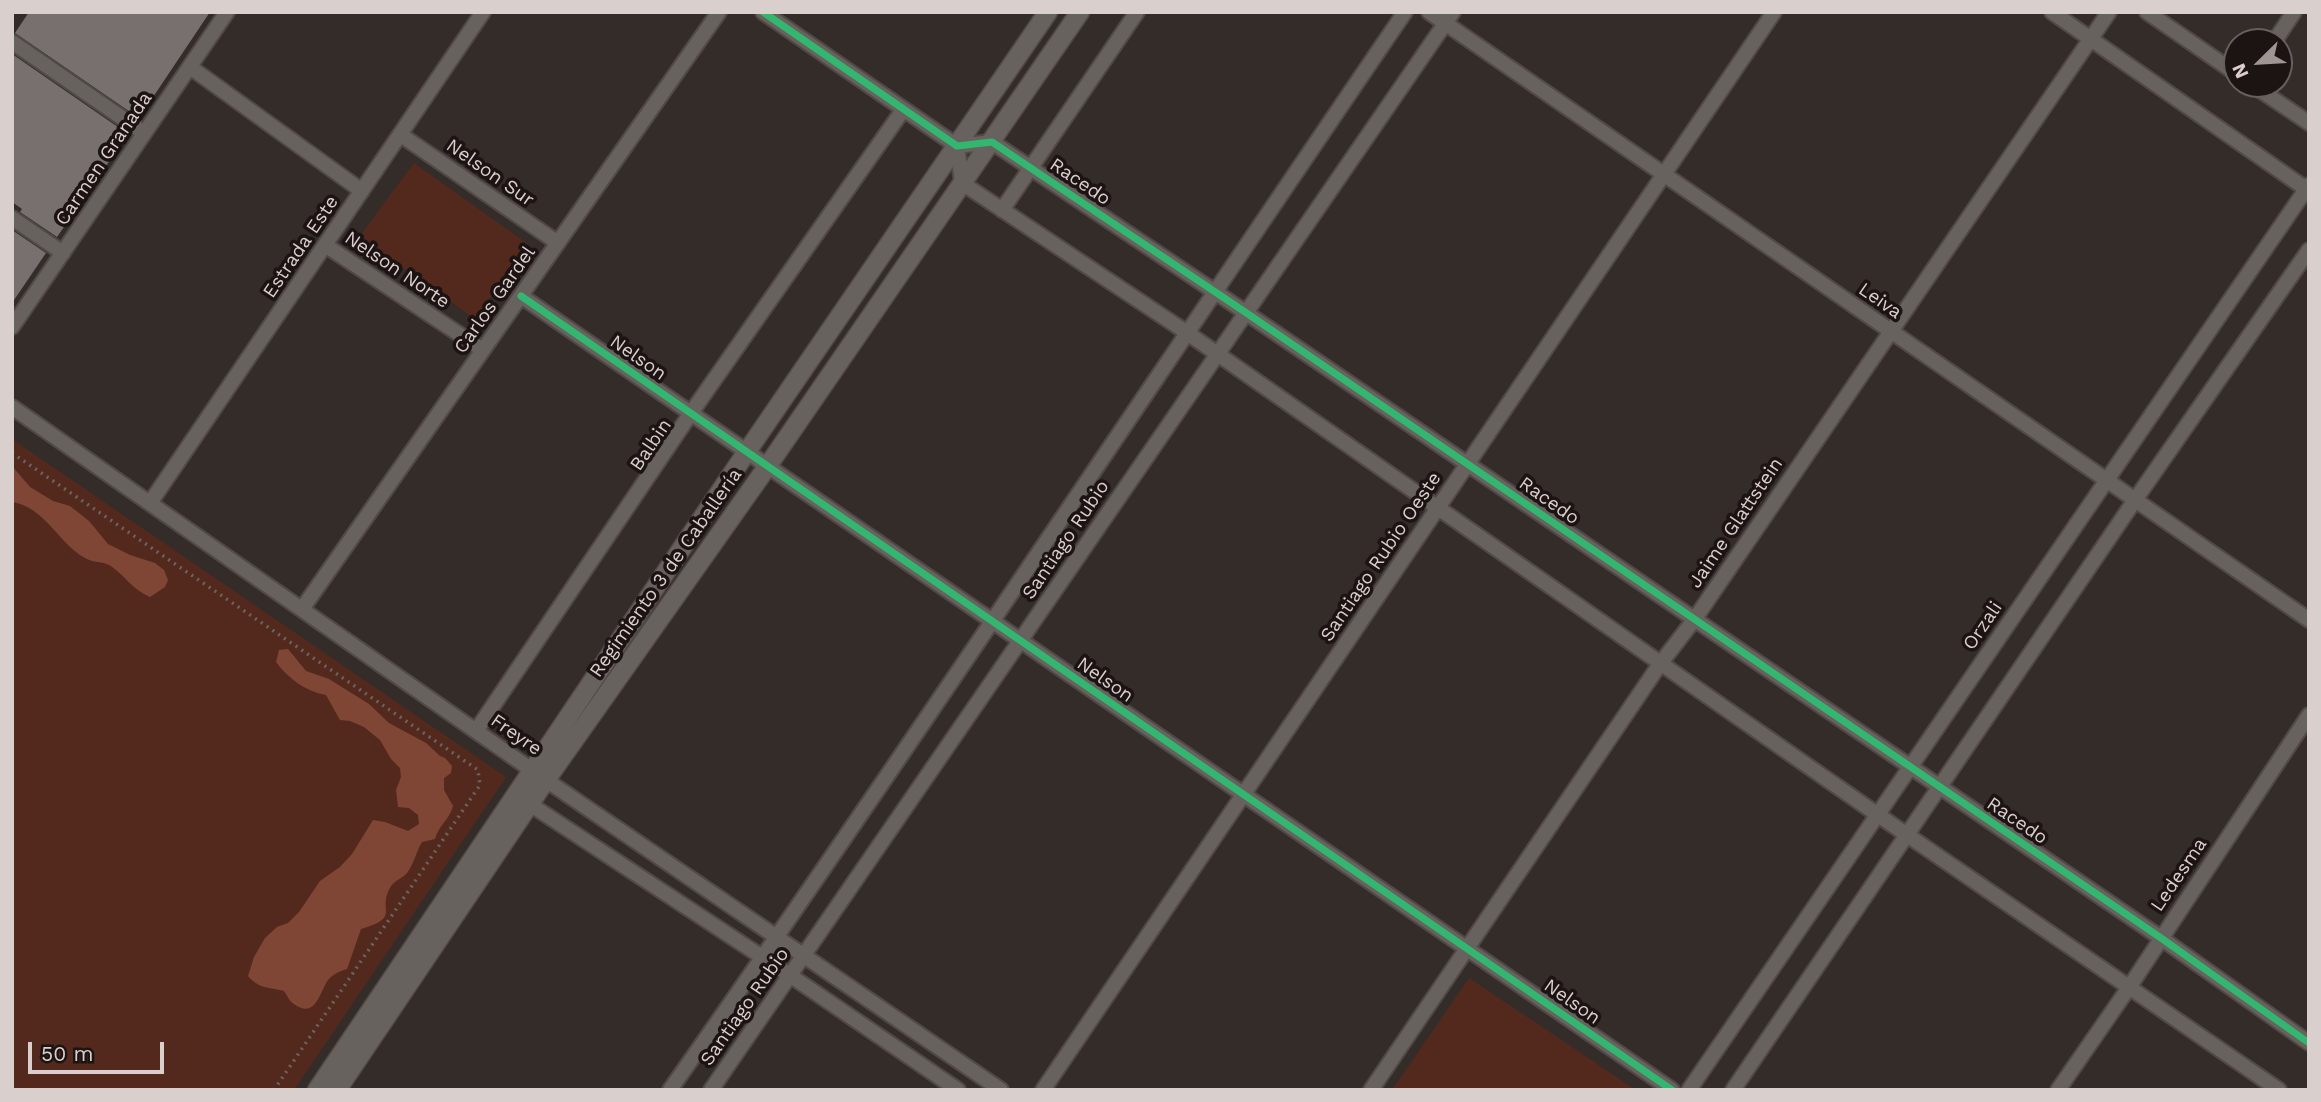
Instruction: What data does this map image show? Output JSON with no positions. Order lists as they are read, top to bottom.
{
  "streets": {
    "street": [
      "Carmen Granada",
      "Nelson Sur",
      "Racedo",
      "Estrada Este",
      "Nelson Norte",
      "Carlos Gardel",
      "Leiva",
      "Nelson",
      "Balbin",
      "Jaime Glattstein",
      "Santiago Rubio",
      "Santiago Rubio Oeste",
      "Regimiento 3 de Caballería",
      "Orzali",
      "Freyre",
      "Ledesma"
    ]
  },
  "crossings": [
    ["Nelson Sur", "Estrada Este"],
    ["Nelson Sur", "Carlos Gardel"],
    ["Racedo", "Jaime Glattstein"],
    ["Racedo", "Santiago Rubio"],
    ["Racedo", "Santiago Rubio Oeste"],
    ["Racedo", "Regimiento 3 de Caballería"],
    ["Racedo", "Orzali"],
    ["Racedo", "Ledesma"],
    ["Estrada Este", "Nelson Norte"],
    ["Estrada Este", "Freyre"],
    ["Nelson Norte", "Carlos Gardel"],
    ["Carlos Gardel", "Nelson"],
    ["Carlos Gardel", "Freyre"],
    ["Leiva", "Jaime Glattstein"],
    ["Leiva", "Santiago Rubio"],
    ["Leiva", "Santiago Rubio Oeste"],
    ["Leiva", "Orzali"],
    ["Nelson", "Balbin"],
    ["Nelson", "Jaime Glattstein"],
    ["Nelson", "Santiago Rubio"],
    ["Nelson", "Santiago Rubio Oeste"],
    ["Nelson", "Regimiento 3 de Caballería"],
    ["Balbin", "Freyre"],
    ["Santiago Rubio", "Freyre"],
    ["Regimiento 3 de Caballería", "Freyre"]
  ],
  "scale_bar": "50 m",
  "north": "bottom left"
}
